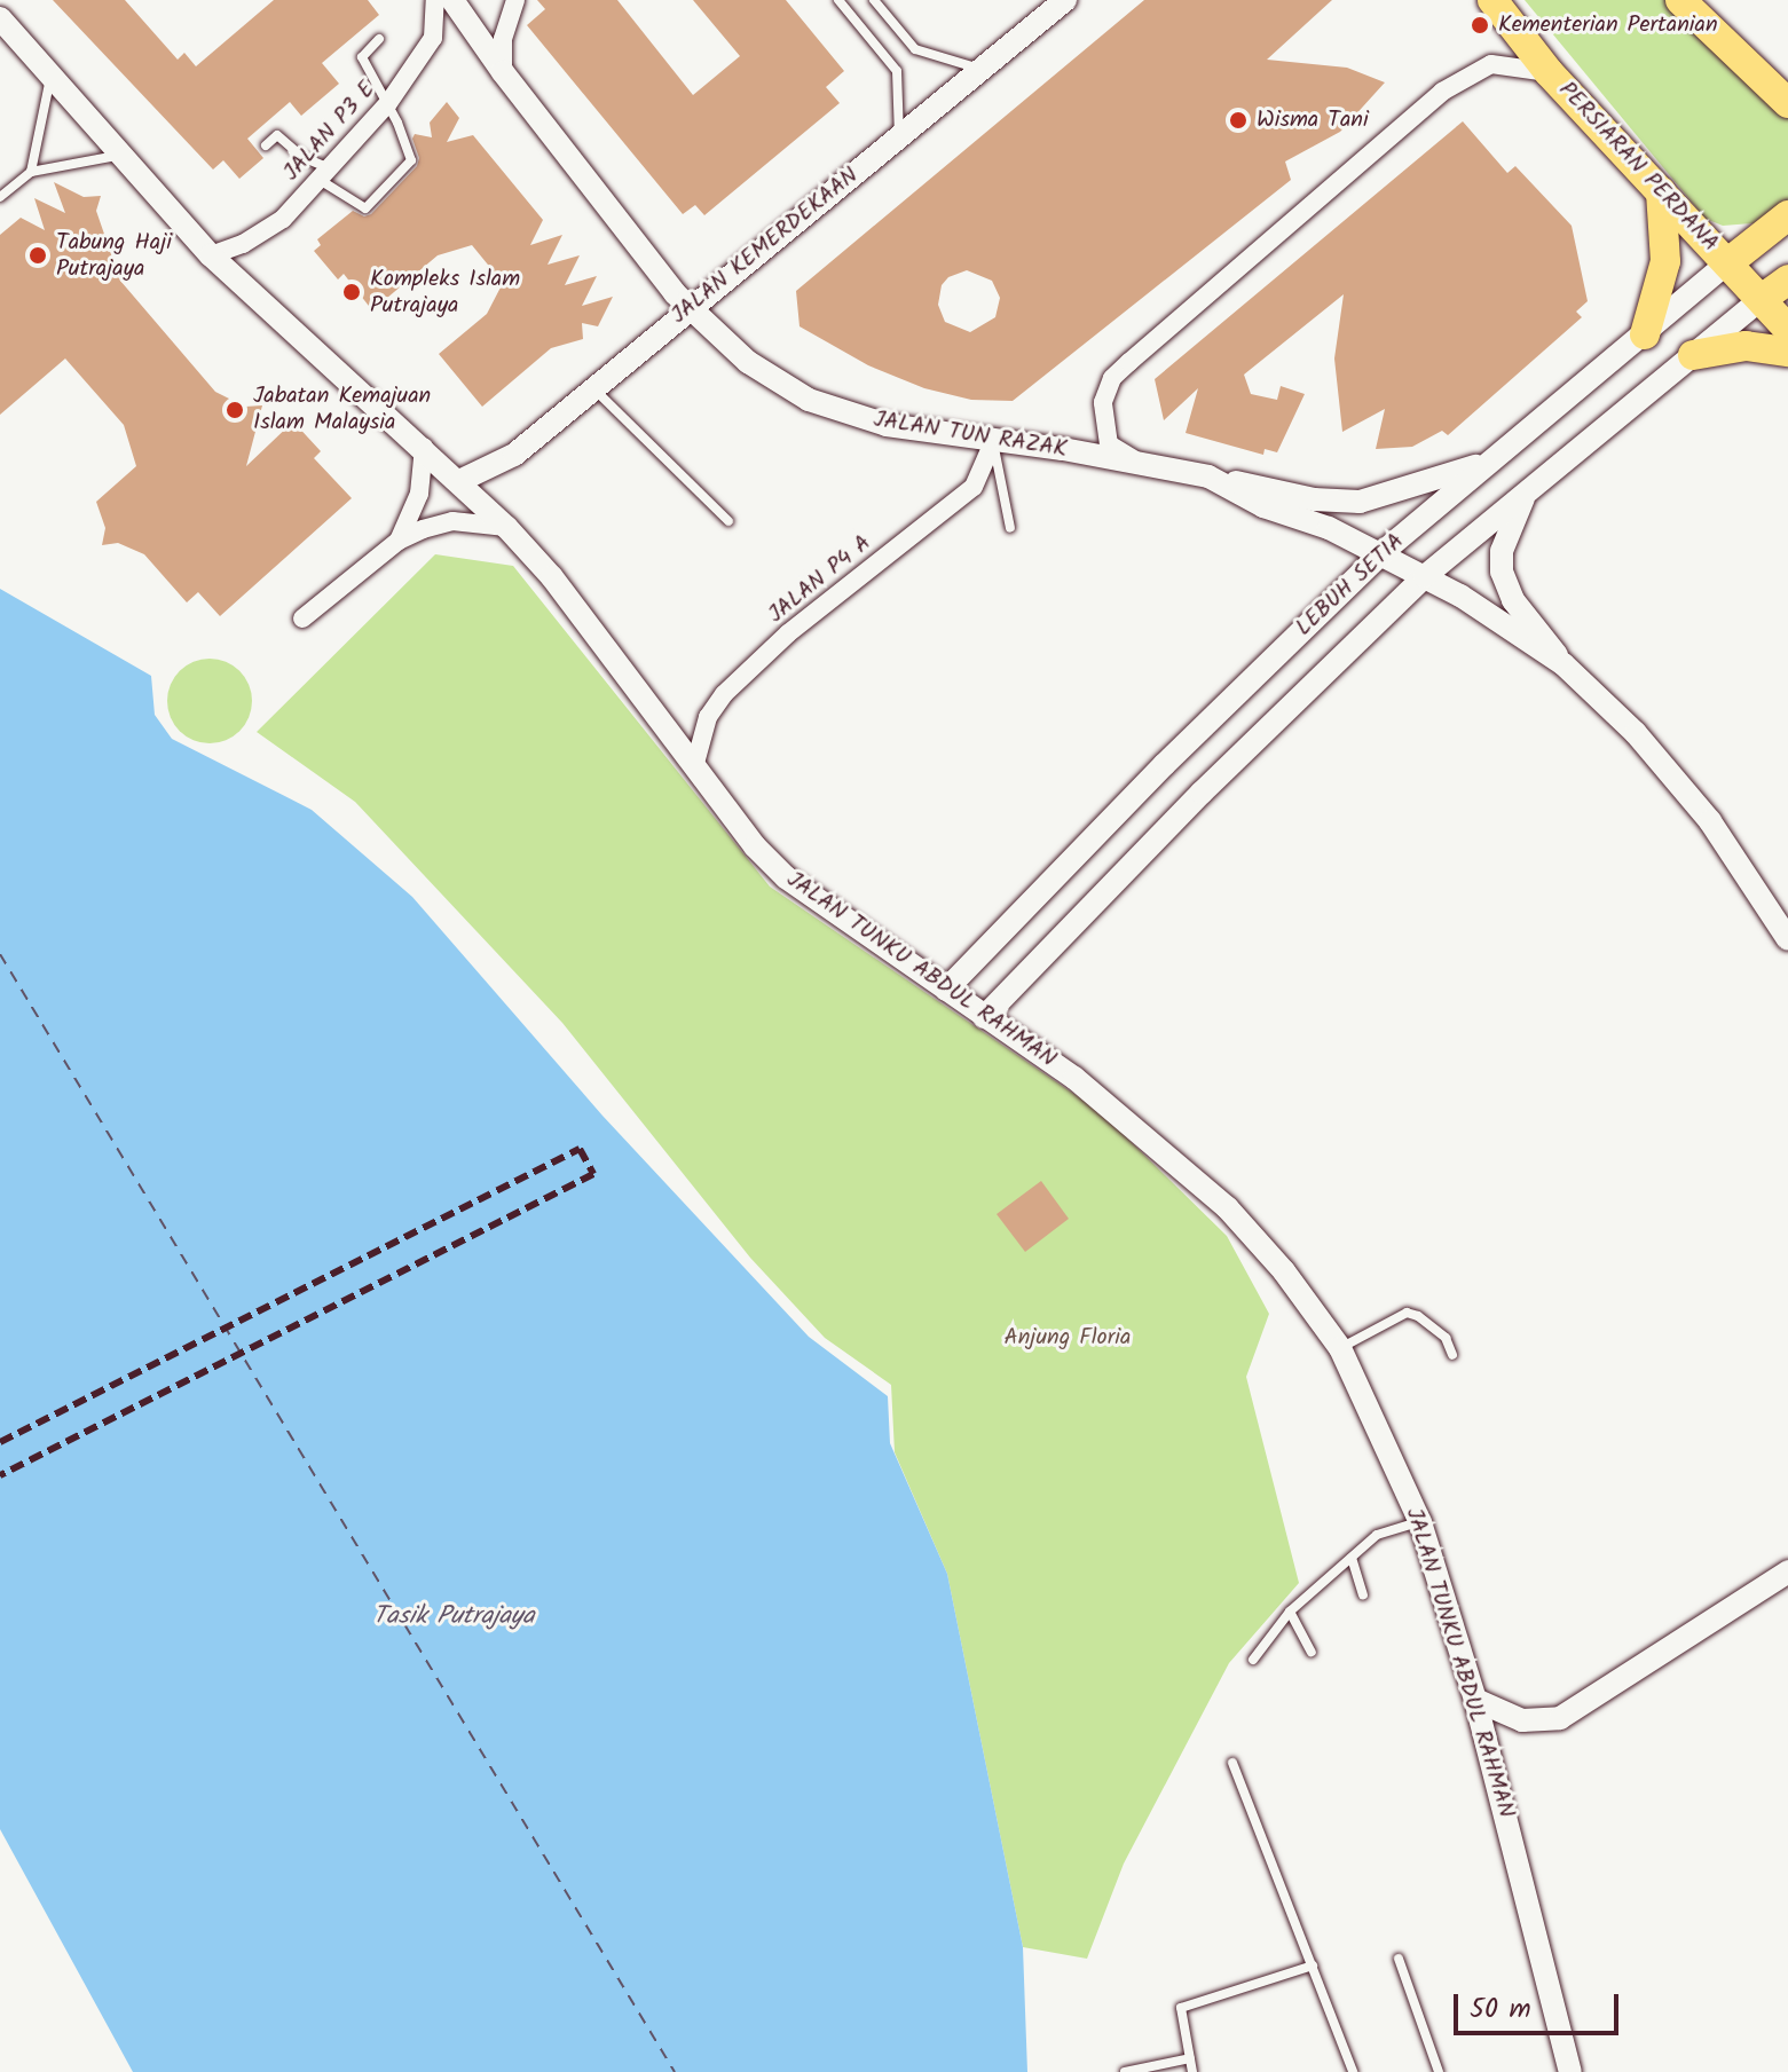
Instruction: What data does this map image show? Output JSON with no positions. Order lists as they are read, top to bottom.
{
  "streets": {
    "main road": ["PERSIARAN PERDANA", "LEBUH SETIA"],
    "street": [
      "JALAN P3 E",
      "JALAN KEMERDEKAAN",
      "JALAN TUN RAZAK",
      "JALAN P4 A",
      "JALAN TUNKU ABDUL RAHMAN"
    ]
  },
  "crossings": [
    ["JALAN P3 E", "JALAN TUNKU ABDUL RAHMAN"],
    ["PERSIARAN PERDANA", "LEBUH SETIA"],
    ["JALAN KEMERDEKAAN", "JALAN TUN RAZAK"],
    ["JALAN KEMERDEKAAN", "JALAN TUNKU ABDUL RAHMAN"],
    ["JALAN TUN RAZAK", "JALAN P4 A"],
    ["JALAN TUN RAZAK", "LEBUH SETIA"],
    ["JALAN P4 A", "JALAN TUNKU ABDUL RAHMAN"],
    ["LEBUH SETIA", "JALAN TUNKU ABDUL RAHMAN"]
  ],
  "water": ["Tasik Putrajaya"],
  "parks": ["Anjung Floria"],
  "places": [
    "Kementerian Pertanian",
    "Wisma Tani",
    "Tabung Haji Putrajaya",
    "Kompleks Islam Putrajaya",
    "Jabatan Kemajuan Islam Malaysia"
  ],
  "scale_bar": "50 m"
}
